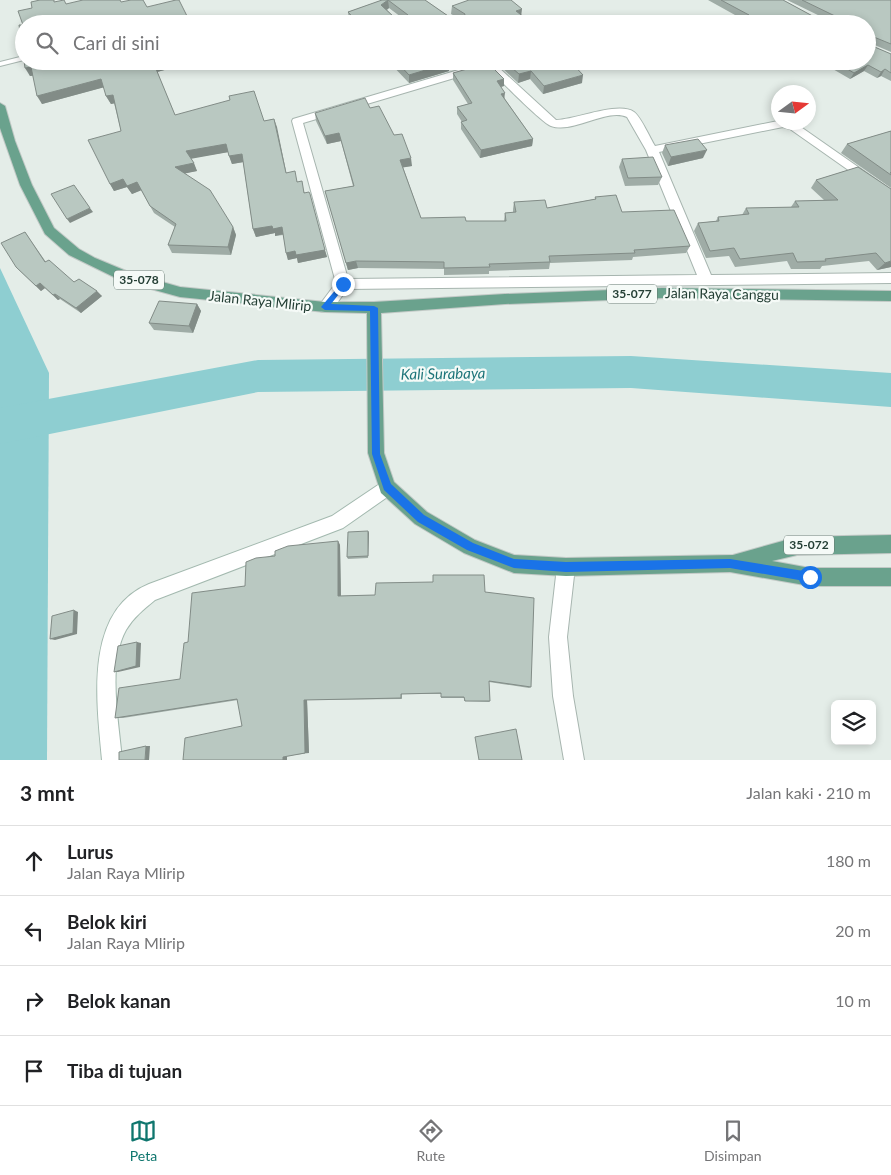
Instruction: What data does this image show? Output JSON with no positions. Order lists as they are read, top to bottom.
{
  "streets": {
    "main road": [
      "35-078",
      "35-077",
      "Jalan Raya Canggu",
      "Jalan Raya Mlirip",
      "35-072"
    ]
  },
  "crossings": [
    ["Jalan Raya Canggu", "Jalan Raya Mlirip"],
    ["Jalan Raya Canggu", "35-072"],
    ["Jalan Raya Mlirip", "35-072"]
  ],
  "water": ["Kali Surabaya"],
  "north": "right",
  "page": {
    "search": "Cari di sini",
    "heading": ["3 mnt", "Jalan kaki · 210 m"],
    "list": [
      ["Lurus", "Jalan Raya Mlirip", "180 m"],
      ["Belok kiri", "Jalan Raya Mlirip", "20 m"],
      ["Belok kanan", "10 m"],
      "Tiba di tujuan"
    ],
    "nav": ["Peta", "Rute", "Disimpan"]
  }
}
